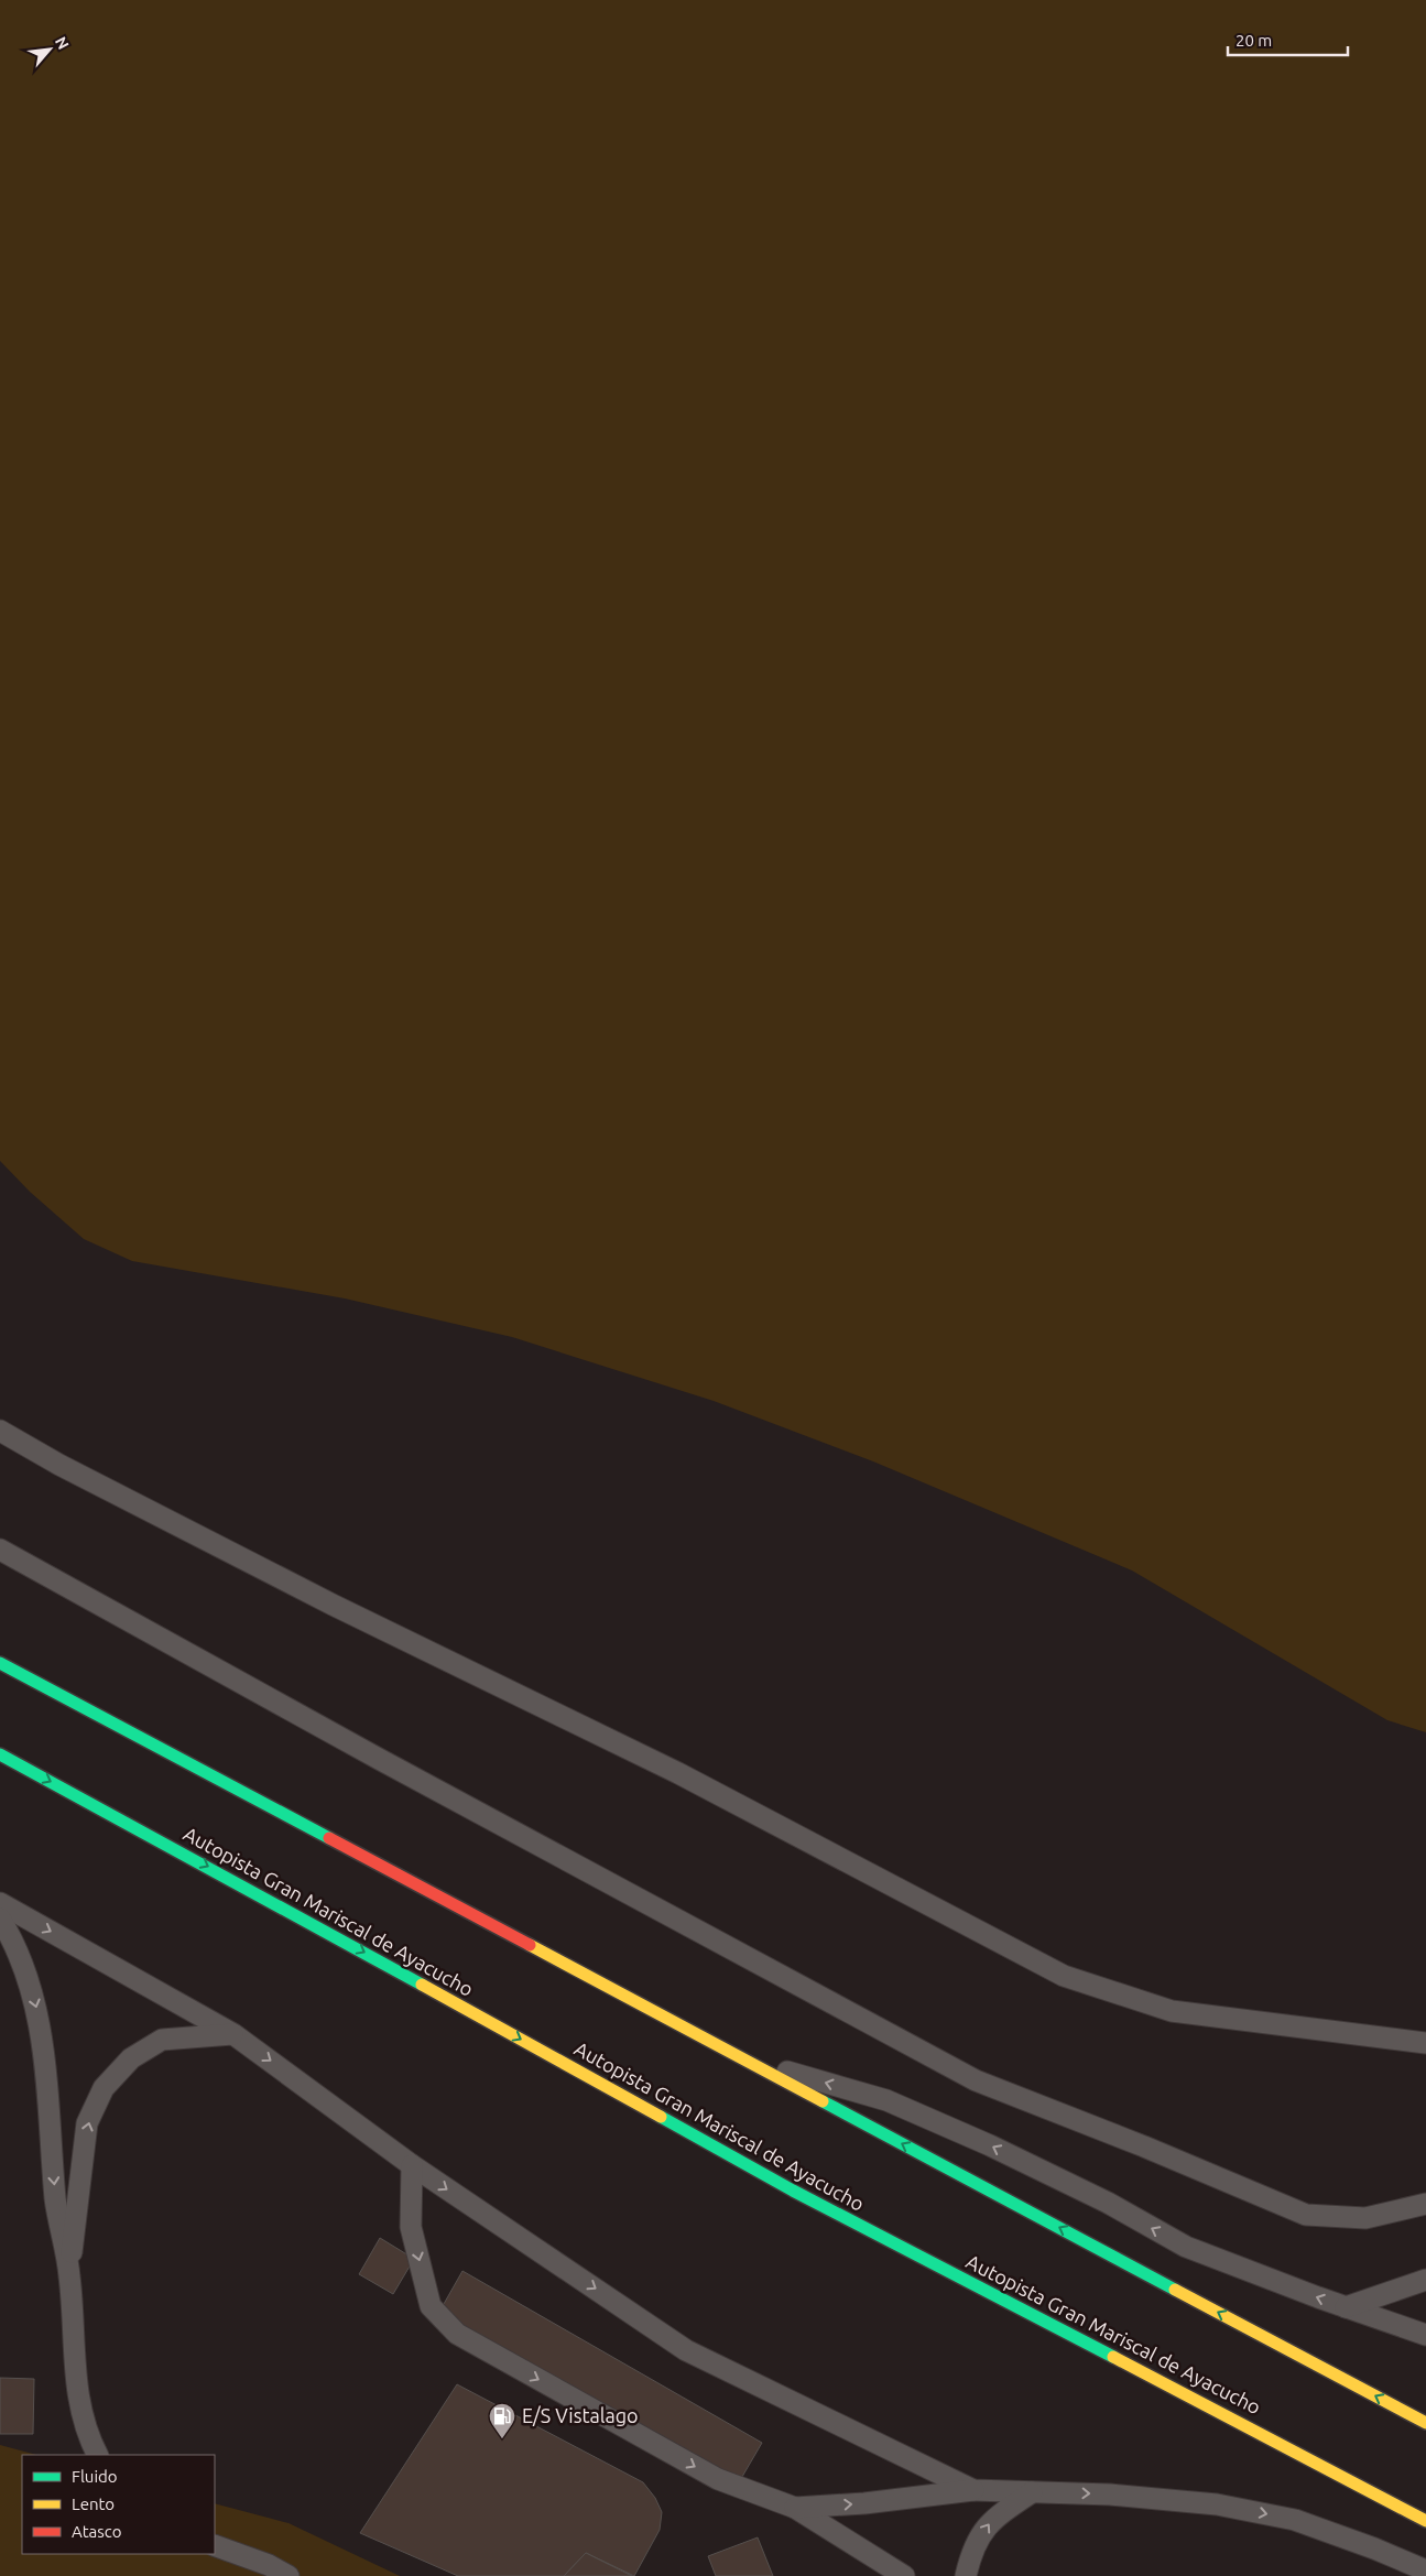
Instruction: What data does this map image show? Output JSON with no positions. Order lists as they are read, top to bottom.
{
  "streets": {
    "highway": ["Autopista Gran Mariscal de Ayacucho"]
  },
  "places": {
    "fuel station": ["E/S Vistalago"]
  },
  "legend": ["Fluido", "Lento", "Atasco"],
  "scale_bar": "20 m",
  "north": "top right"
}
